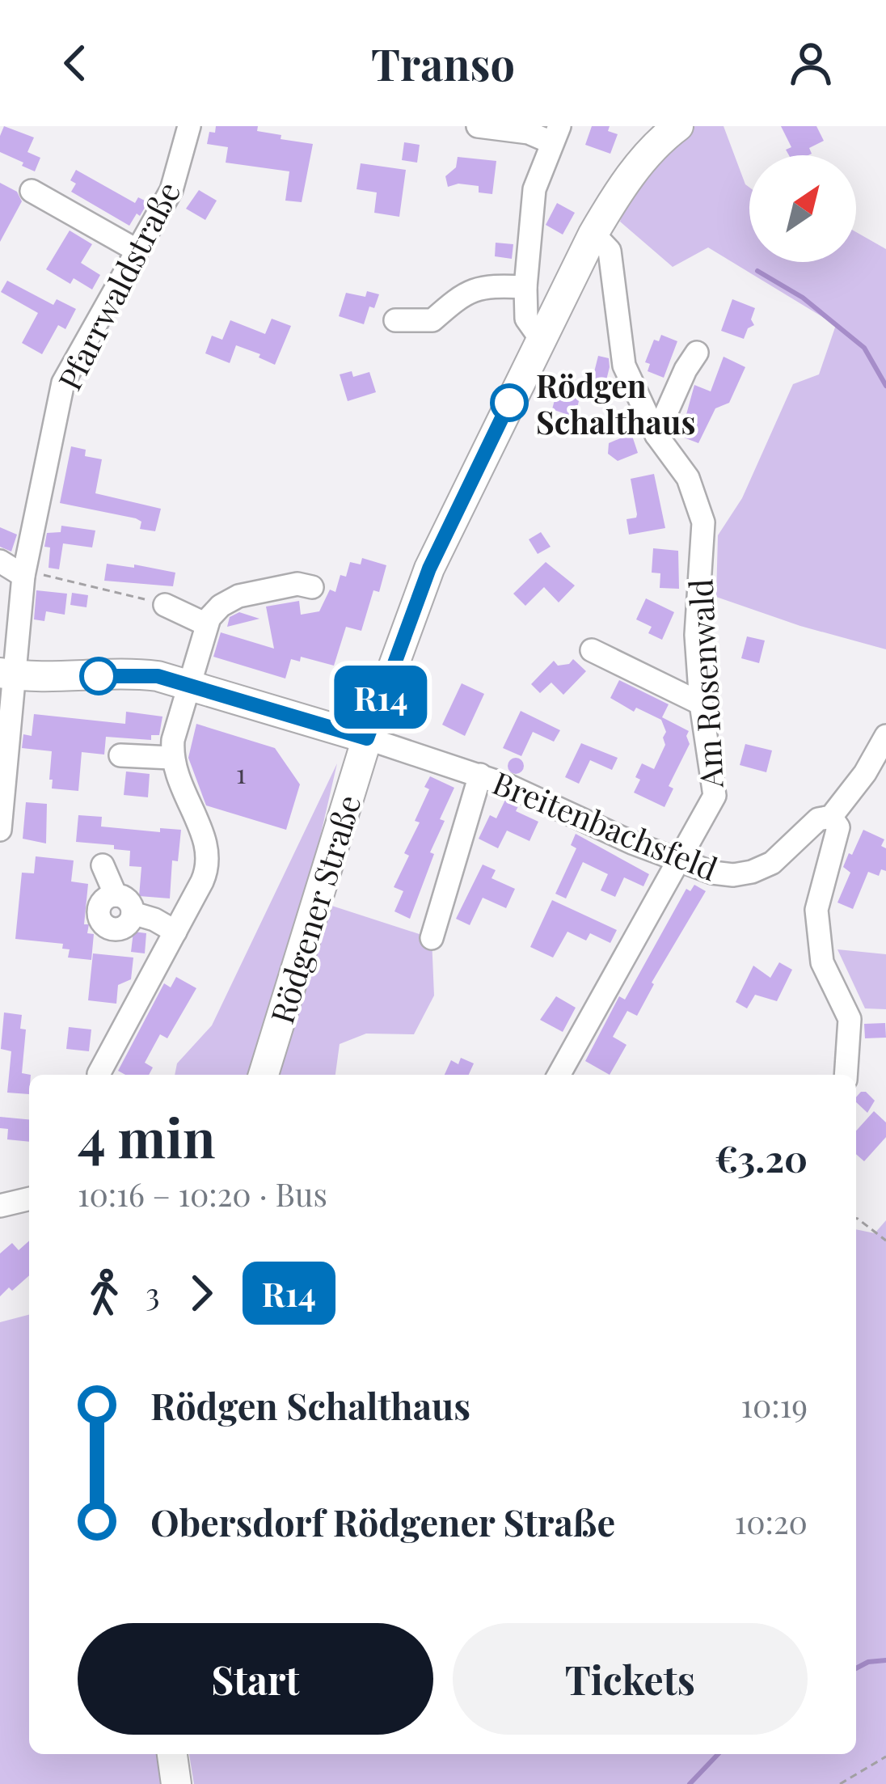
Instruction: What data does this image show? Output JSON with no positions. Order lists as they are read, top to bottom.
{
  "streets": {
    "main road": ["Rödgener Straße"],
    "street": ["Pfarrwaldstraße", "Am Rosenwald", "Breitenbachsfeld"]
  },
  "crossings": [
    ["Am Rosenwald", "Breitenbachsfeld"],
    ["Am Rosenwald", "Rödgener Straße"],
    ["Breitenbachsfeld", "Rödgener Straße"]
  ],
  "places": ["Rödgen Schalthaus"],
  "lines": ["bus line R14"],
  "house_numbers": ["1"],
  "north": "top right",
  "page": {
    "header": "Transo",
    "on_map": "R14",
    "heading": ["4 min", "10:16 – 10:20 · Bus", "€3.20"],
    "legs": ["3", "R14"],
    "list": [
      {
        "name": "Rödgen Schalthaus",
        "value": "10:19"
      },
      {
        "name": "Obersdorf Rödgener Straße",
        "value": "10:20"
      }
    ],
    "buttons": ["Start", "Tickets"]
  }
}
